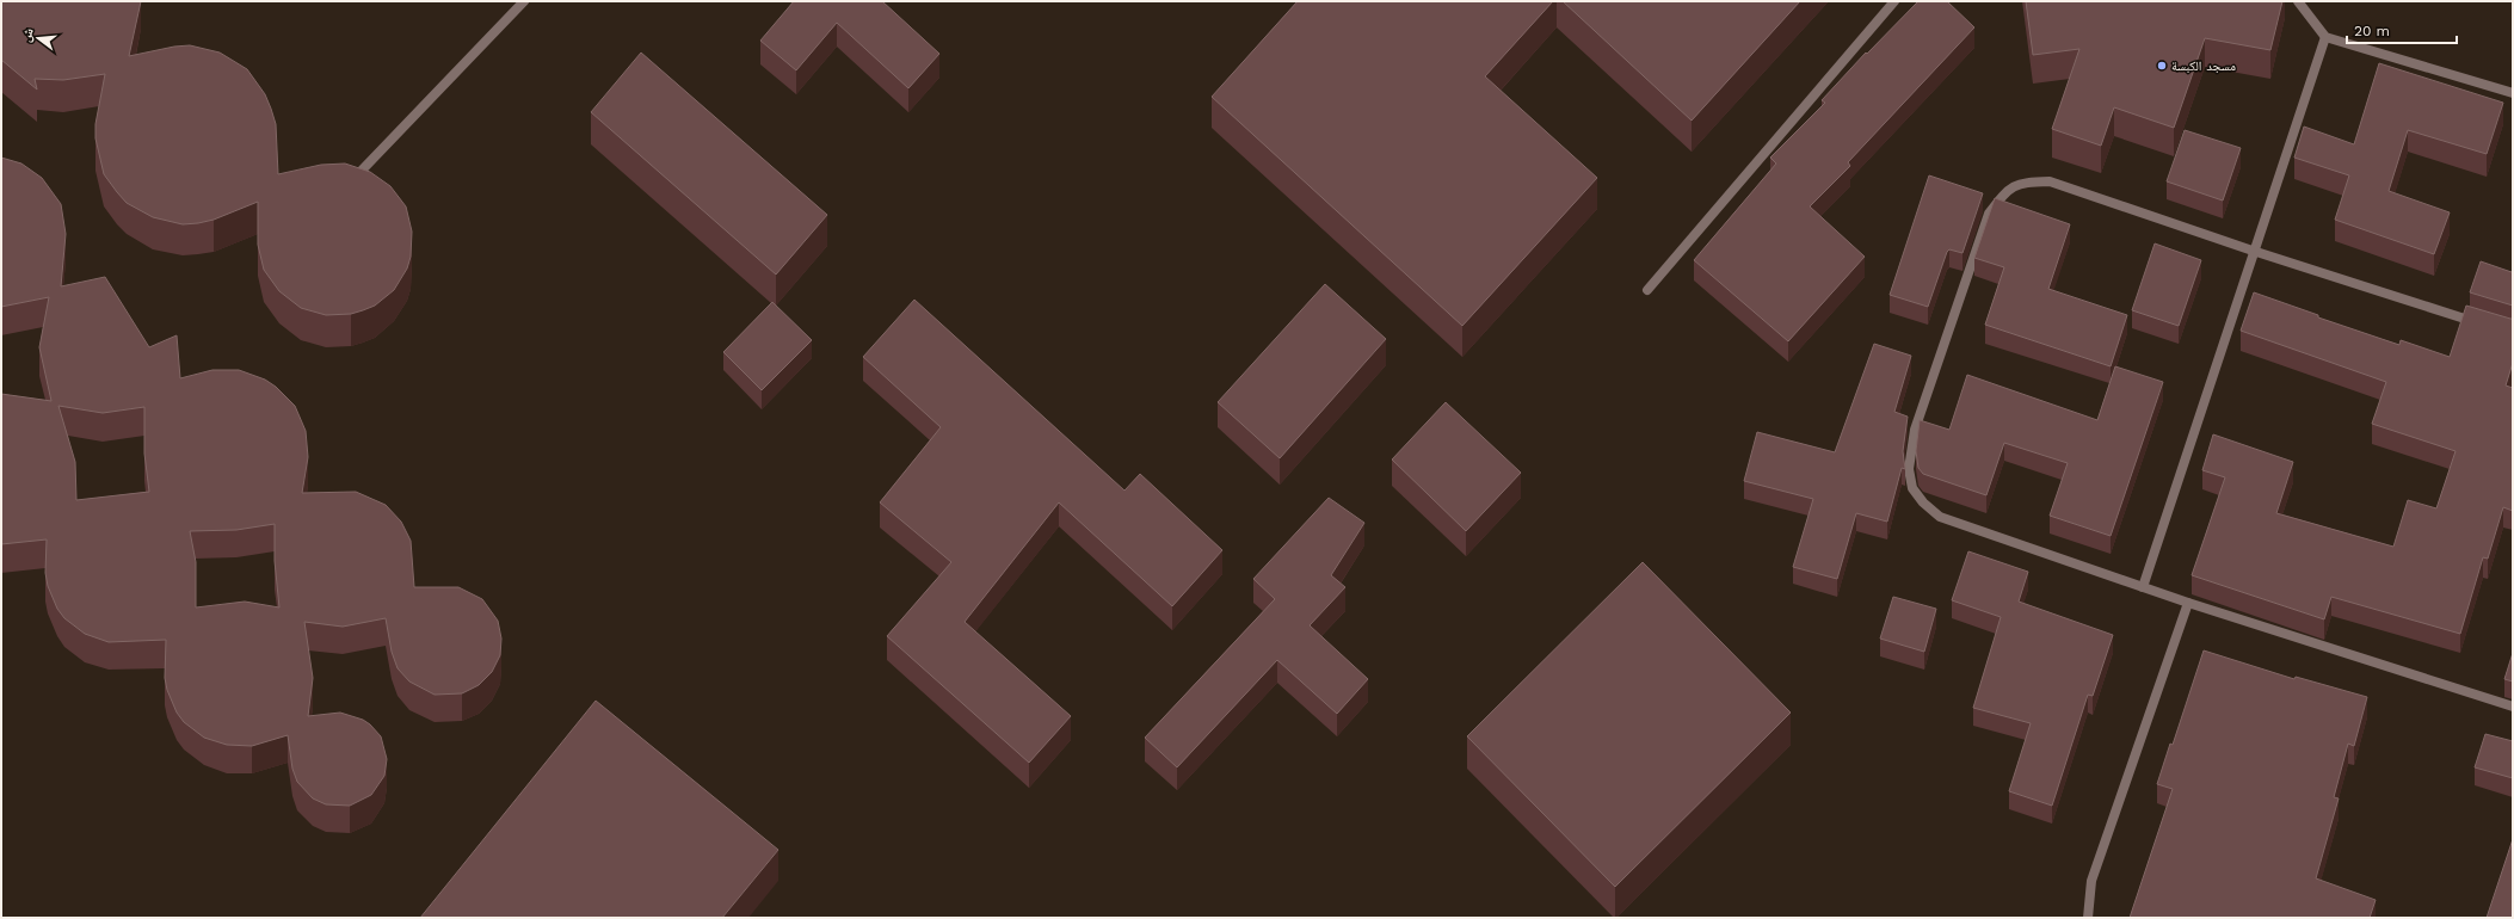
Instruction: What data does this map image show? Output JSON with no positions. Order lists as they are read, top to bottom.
{
  "places": ["مسجد الكبسة"],
  "scale_bar": "20 m",
  "north": "left"
}
